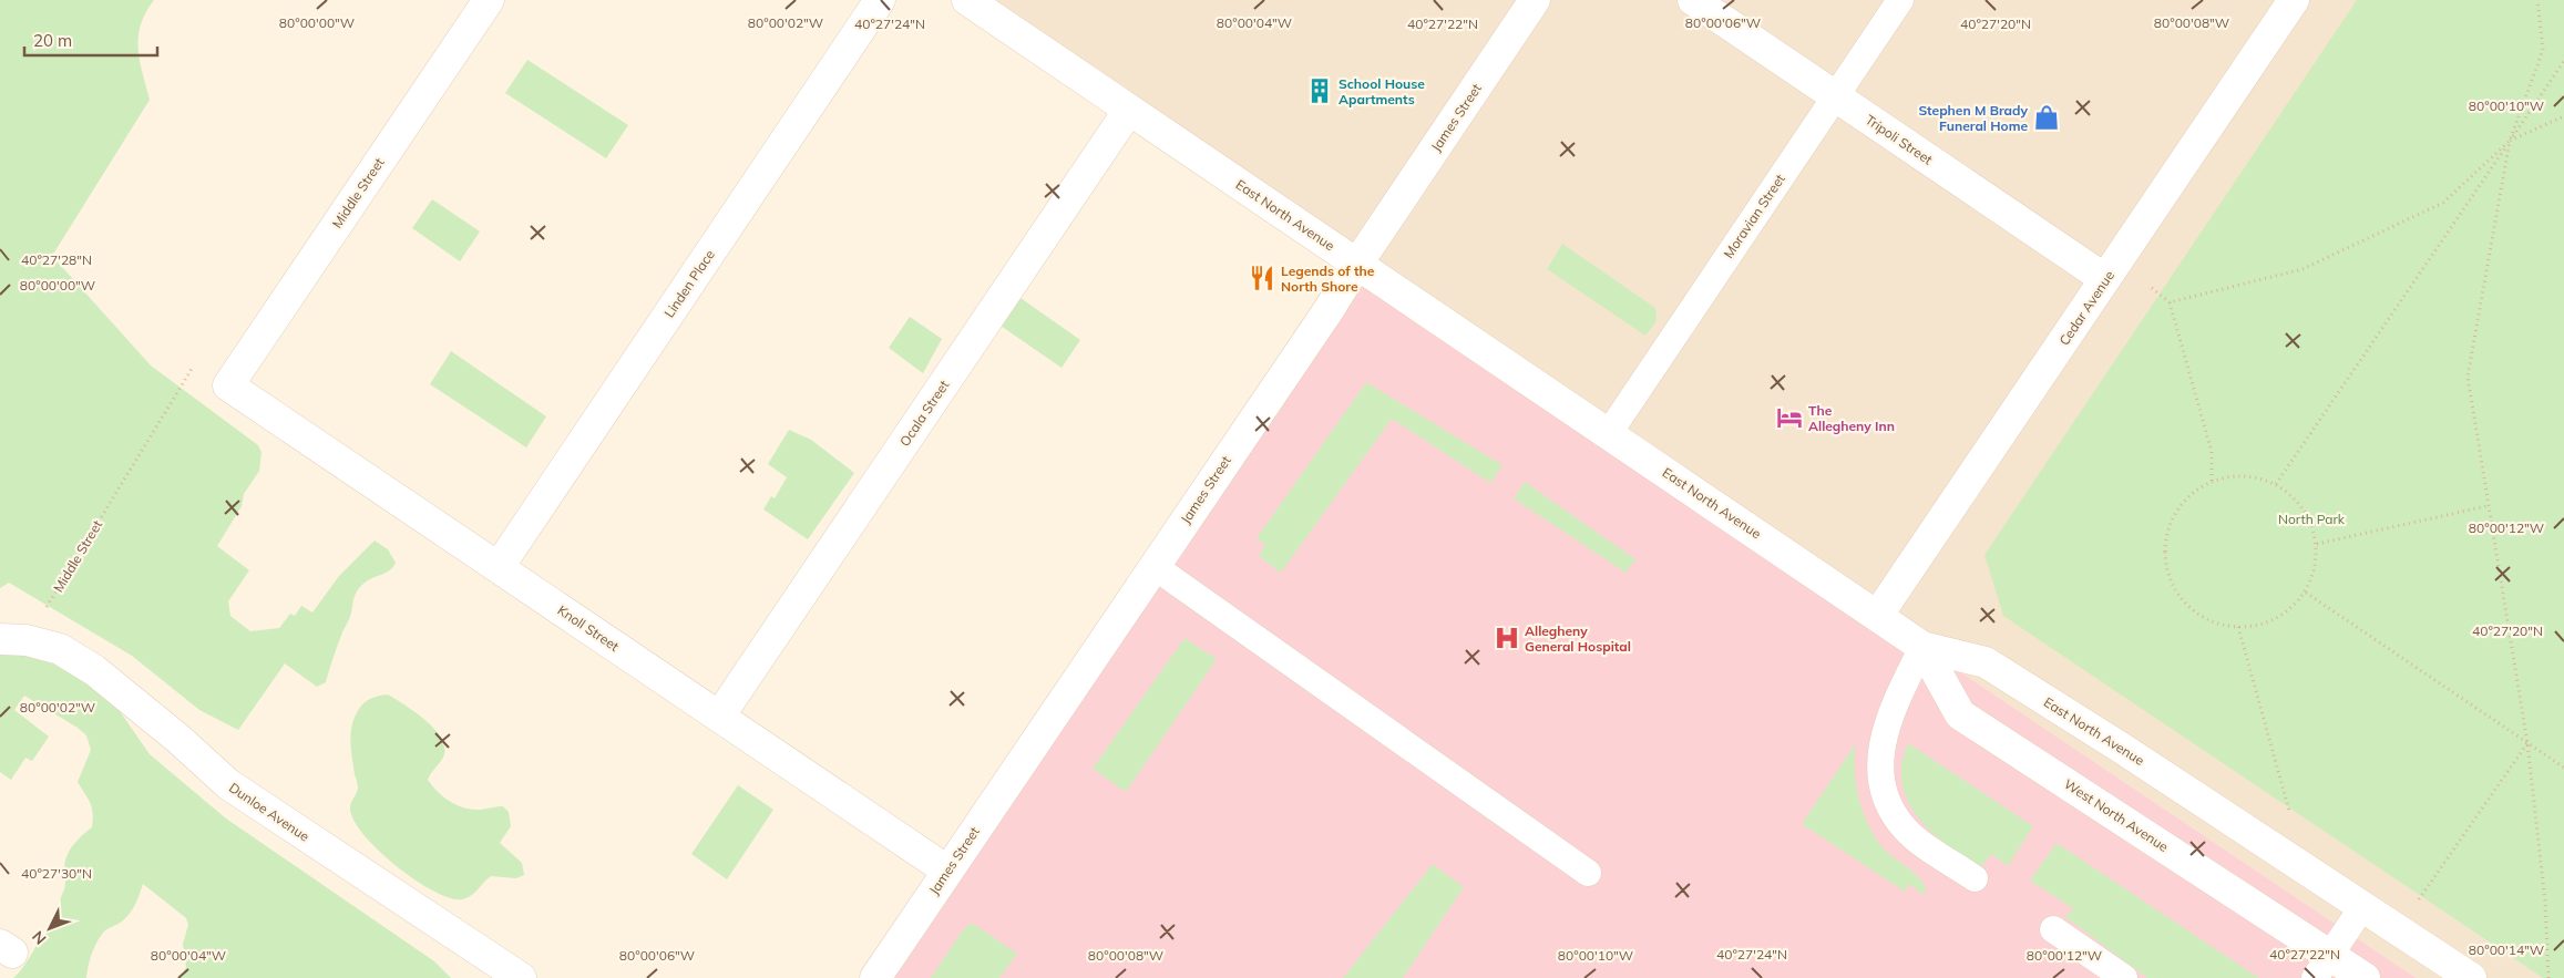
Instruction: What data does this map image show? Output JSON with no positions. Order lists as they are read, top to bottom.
{
  "streets": {
    "street": [
      "James Street",
      "Tripoli Street",
      "Middle Street",
      "East North Avenue",
      "Linden Place",
      "Cedar Avenue",
      "Ocala Street",
      "Knoll Street",
      "Dunloe Avenue",
      "West North Avenue"
    ],
    "lane": ["Moravian Street"]
  },
  "crossings": [
    ["James Street", "East North Avenue"],
    ["James Street", "Knoll Street"],
    ["Tripoli Street", "Moravian Street"],
    ["Tripoli Street", "Cedar Avenue"],
    ["Middle Street", "Knoll Street"],
    ["Middle Street", "Dunloe Avenue"],
    ["East North Avenue", "Moravian Street"],
    ["East North Avenue", "Cedar Avenue"],
    ["East North Avenue", "Ocala Street"],
    ["East North Avenue", "West North Avenue"],
    ["Linden Place", "Knoll Street"],
    ["Ocala Street", "Knoll Street"]
  ],
  "parks": ["North Park"],
  "places": {
    "building": ["School House Apartments"],
    "shop": ["Stephen M Brady Funeral Home"],
    "restaurant": ["Legends of the North Shore"],
    "hotel": ["The Allegheny Inn"],
    "hospital": ["Allegheny General Hospital"]
  },
  "scale_bar": "20 m",
  "north": "bottom left",
  "coordinates": [
    "80°00'02\"W",
    "80°00'04\"W",
    "80°00'06\"W",
    "80°00'08\"W",
    "80°00'00\"W",
    "40°27'24\"N",
    "40°27'22\"N",
    "40°27'20\"N",
    "80°00'10\"W",
    "40°27'28\"N",
    "80°00'12\"W",
    "40°27'30\"N",
    "80°00'14\"W"
  ]
}
